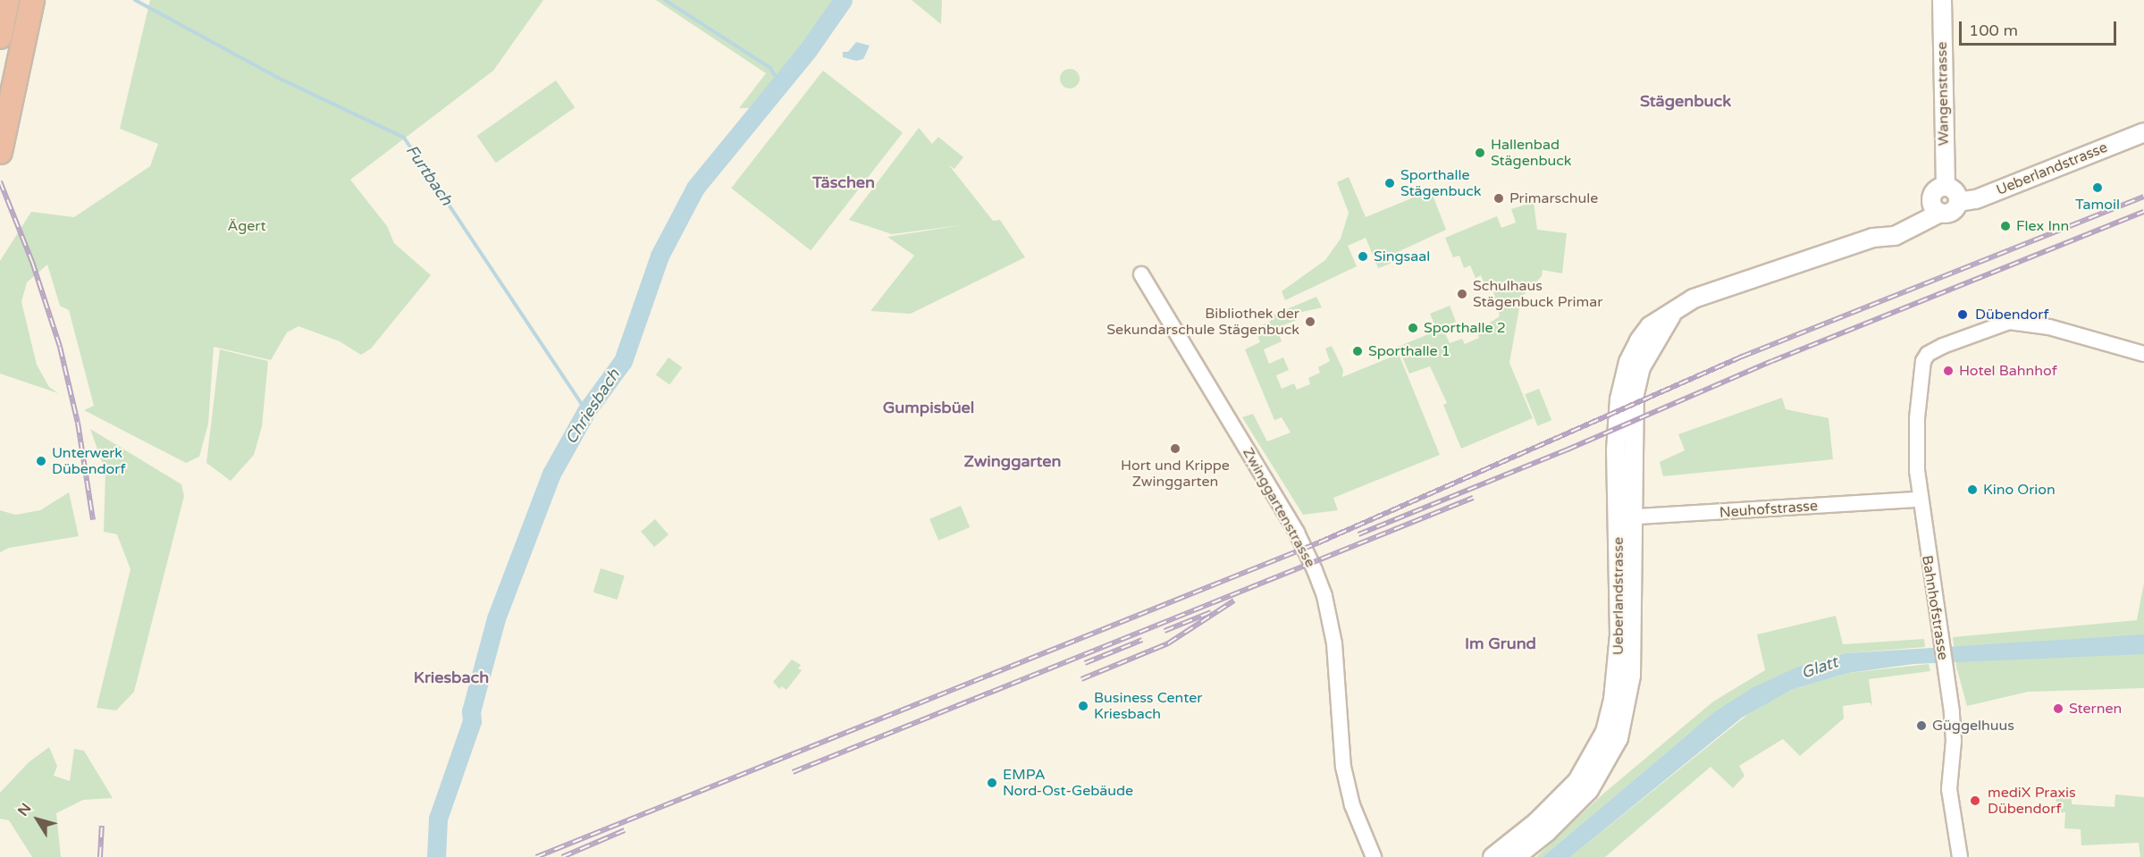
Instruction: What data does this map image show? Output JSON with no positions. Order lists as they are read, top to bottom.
{
  "streets": {
    "main road": ["Wangenstrasse", "Ueberlandstrasse"],
    "street": ["Zwinggartenstrasse", "Neuhofstrasse", "Bahnhofstrasse"]
  },
  "crossings": [
    ["Wangenstrasse", "Ueberlandstrasse"],
    ["Ueberlandstrasse", "Neuhofstrasse"],
    ["Neuhofstrasse", "Bahnhofstrasse"]
  ],
  "districts": [
    "Stägenbuck",
    "Täschen",
    "Gumpisbüel",
    "Zwinggarten",
    "Im Grund",
    "Kriesbach"
  ],
  "water": ["Furtbach", "Chriesbach", "Glatt"],
  "parks": ["Ägert"],
  "places": [
    "Hallenbad Stägenbuck",
    "Sporthalle Stägenbuck",
    "Tamoil",
    "Primarschule",
    "Flex Inn",
    "Singsaal",
    "Schulhaus Stägenbuck Primar",
    "Dübendorf",
    "Bibliothek der Sekundarschule Stägenbuck",
    "Sporthalle 2",
    "Sporthalle 1",
    "Hotel Bahnhof",
    "Hort und Krippe Zwinggarten",
    "Unterwerk Dübendorf",
    "Kino Orion",
    "Business Center Kriesbach",
    "Sternen",
    "Güggelhuus",
    "EMPA Nord-Ost-Gebäude",
    "mediX Praxis Dübendorf"
  ],
  "scale_bar": "100 m",
  "north": "top left"
}
